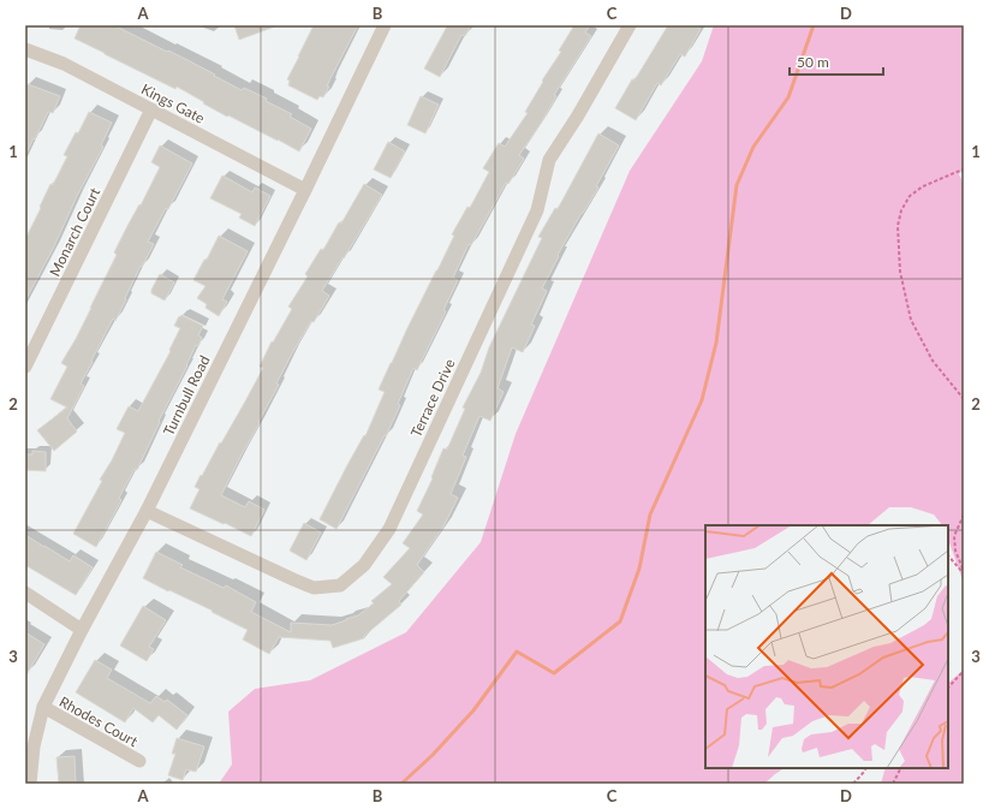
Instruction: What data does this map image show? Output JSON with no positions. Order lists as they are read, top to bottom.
{
  "streets": {
    "street": [
      "Kings Gate",
      "Monarch Court",
      "Turnbull Road",
      "Terrace Drive",
      "Rhodes Court"
    ]
  },
  "crossings": [
    ["Kings Gate", "Monarch Court"],
    ["Kings Gate", "Turnbull Road"],
    ["Turnbull Road", "Terrace Drive"],
    ["Turnbull Road", "Rhodes Court"]
  ],
  "scale_bar": "50 m",
  "grid": {
    "columns": [
      "A",
      "B",
      "C",
      "D"
    ],
    "rows": ["1", "2", "3"]
  }
}
